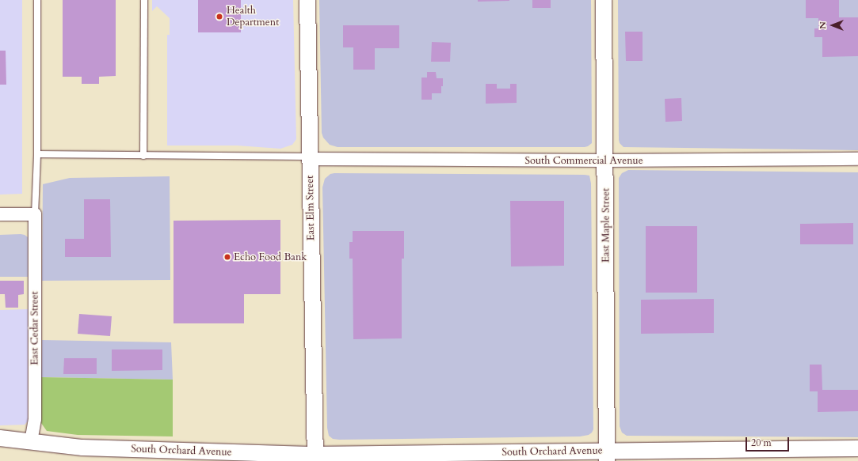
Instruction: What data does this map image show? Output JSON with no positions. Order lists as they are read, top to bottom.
{
  "streets": {
    "street": [
      "South Commercial Avenue",
      "East Elm Street",
      "East Maple Street",
      "East Cedar Street",
      "South Orchard Avenue"
    ]
  },
  "crossings": [
    ["South Commercial Avenue", "East Elm Street"],
    ["South Commercial Avenue", "East Maple Street"],
    ["East Elm Street", "South Orchard Avenue"],
    ["East Maple Street", "South Orchard Avenue"],
    ["East Cedar Street", "South Orchard Avenue"]
  ],
  "places": ["Health Department", "Echo Food Bank"],
  "scale_bar": "20 m",
  "north": "left"
}
